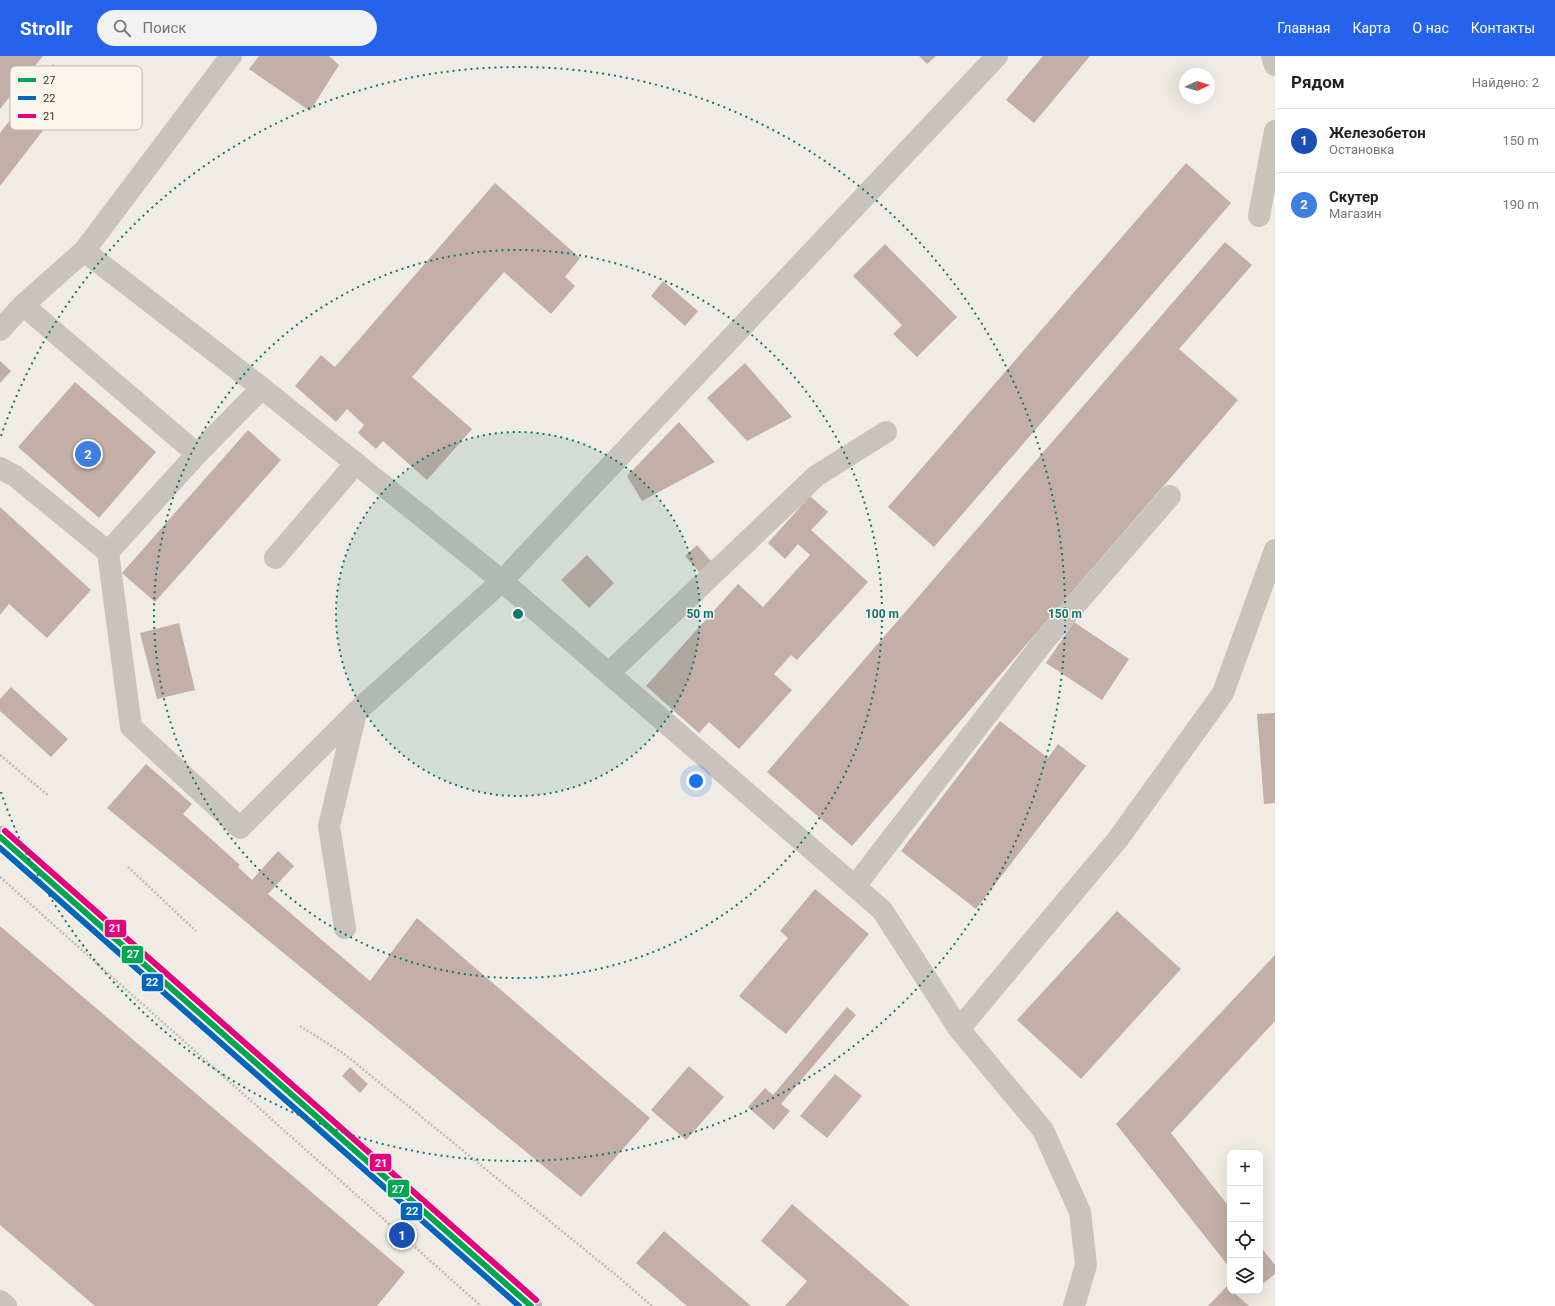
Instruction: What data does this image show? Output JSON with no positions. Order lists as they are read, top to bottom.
{
  "lines": ["transit line 21", "transit line 27", "transit line 22"],
  "legend": ["27", "22", "21"],
  "north": "right",
  "page": {
    "header": "Strollr",
    "search": "Поиск",
    "nav": [
      "Главная",
      "Карта",
      "О нас",
      "Контакты"
    ],
    "heading": ["Рядом", "Найдено: 2"],
    "list": [
      {
        "mark": "1",
        "name": "Железобетон",
        "note": "Остановка",
        "value": "150 m"
      },
      {
        "mark": "2",
        "name": "Скутер",
        "note": "Магазин",
        "value": "190 m"
      }
    ],
    "pins": ["2", "1"],
    "map_buttons": ["+", "−"]
  },
  "rings": ["50 m", "100 m", "150 m"]
}
